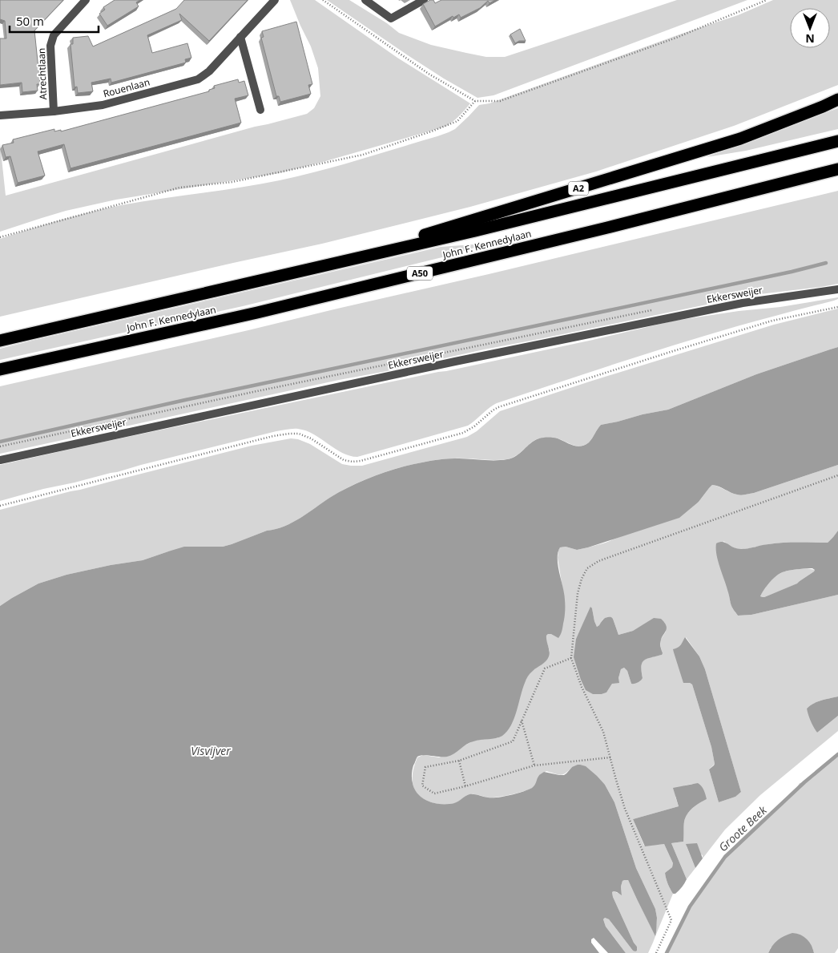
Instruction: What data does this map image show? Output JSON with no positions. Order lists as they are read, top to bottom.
{
  "streets": {
    "highway": ["A2", "John F. Kennedylaan", "A50"],
    "street": ["Atrechtlaan", "Rouenlaan", "Ekkersweijer"]
  },
  "crossings": [
    ["Atrechtlaan", "Rouenlaan"],
    ["A2", "John F. Kennedylaan"]
  ],
  "water": ["Visvijver", "Groote Beek"],
  "scale_bar": "50 m",
  "north": "bottom"
}
